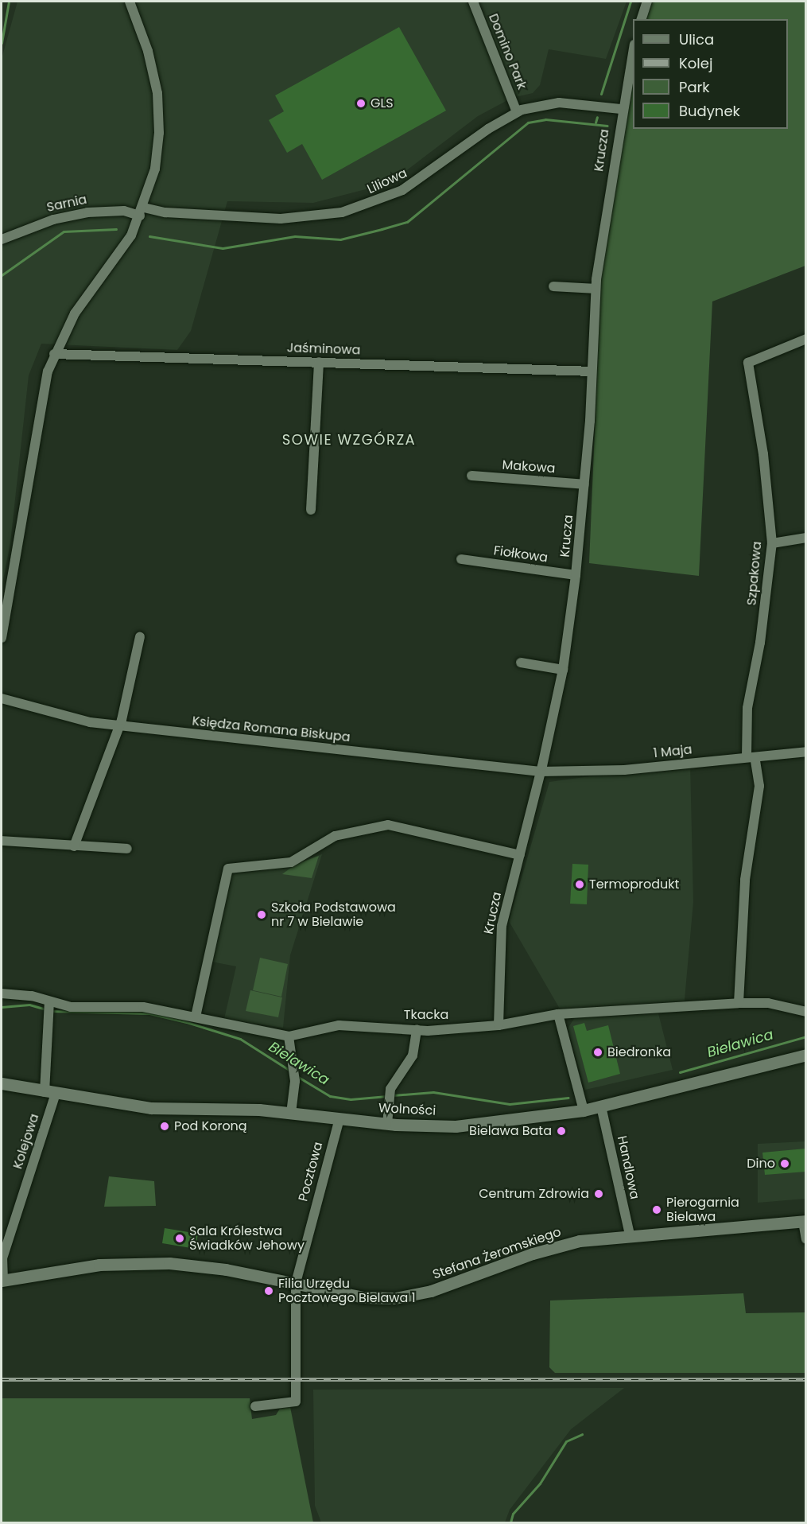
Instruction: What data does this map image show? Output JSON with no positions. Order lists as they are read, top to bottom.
{
  "streets": {
    "street": [
      "Domino Park",
      "Krucza",
      "Liliowa",
      "Sarnia",
      "Jaśminowa",
      "Makowa",
      "Fiołkowa",
      "Szpakowa",
      "Księdza Romana Biskupa",
      "1 Maja",
      "Tkacka",
      "Wolności",
      "Kolejowa",
      "Handlowa",
      "Pocztowa",
      "Stefana Żeromskiego"
    ]
  },
  "crossings": [
    ["Domino Park", "Liliowa"],
    ["Krucza", "Liliowa"],
    ["Krucza", "Jaśminowa"],
    ["Krucza", "Makowa"],
    ["Krucza", "Fiołkowa"],
    ["Krucza", "Księdza Romana Biskupa"],
    ["Krucza", "1 Maja"],
    ["Krucza", "Tkacka"],
    ["Liliowa", "Sarnia"],
    ["Szpakowa", "1 Maja"],
    ["Szpakowa", "Tkacka"],
    ["Księdza Romana Biskupa", "1 Maja"],
    ["Tkacka", "Kolejowa"],
    ["Wolności", "Kolejowa"],
    ["Wolności", "Handlowa"],
    ["Wolności", "Pocztowa"],
    ["Kolejowa", "Stefana Żeromskiego"],
    ["Handlowa", "Stefana Żeromskiego"],
    ["Pocztowa", "Stefana Żeromskiego"]
  ],
  "districts": ["SOWIE WZGÓRZA"],
  "water": ["Bielawica"],
  "places": [
    "GLS",
    "Termoprodukt",
    "Szkoła Podstawowa nr 7 w Bielawie",
    "Biedronka",
    "Pod Koroną",
    "Bielawa Bata",
    "Dino",
    "Centrum Zdrowia",
    "Pierogarnia Bielawa",
    "Sala Królestwa Świadków Jehowy",
    "Filia Urzędu Pocztowego Bielawa 1"
  ],
  "legend": [
    "Ulica",
    "Kolej",
    "Park",
    "Budynek"
  ]
}
